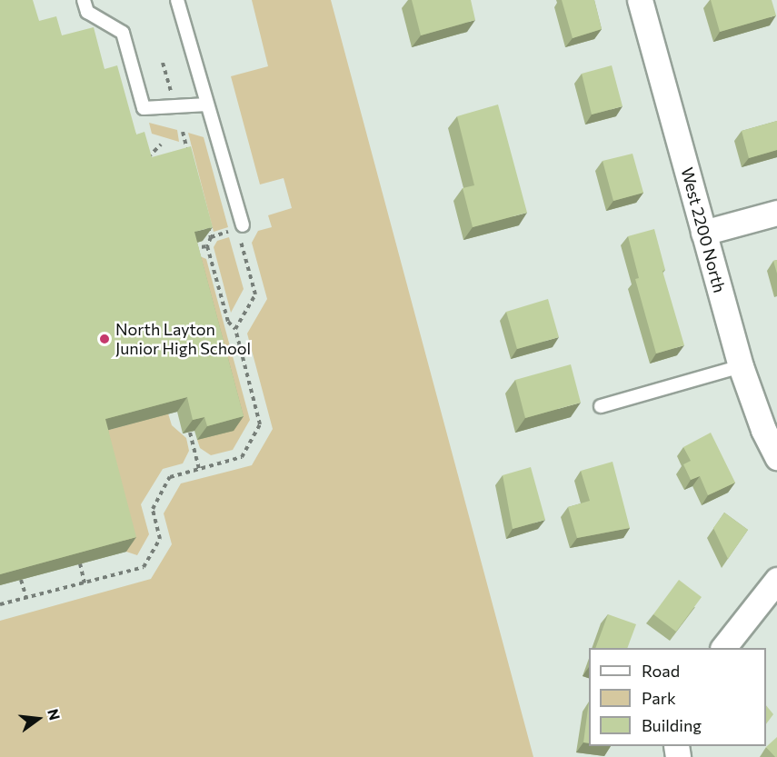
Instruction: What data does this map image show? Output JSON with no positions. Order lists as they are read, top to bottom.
{
  "streets": {
    "street": ["West 2200 North"]
  },
  "places": ["North Layton Junior High School"],
  "legend": ["Road", "Park", "Building"],
  "north": "right"
}
